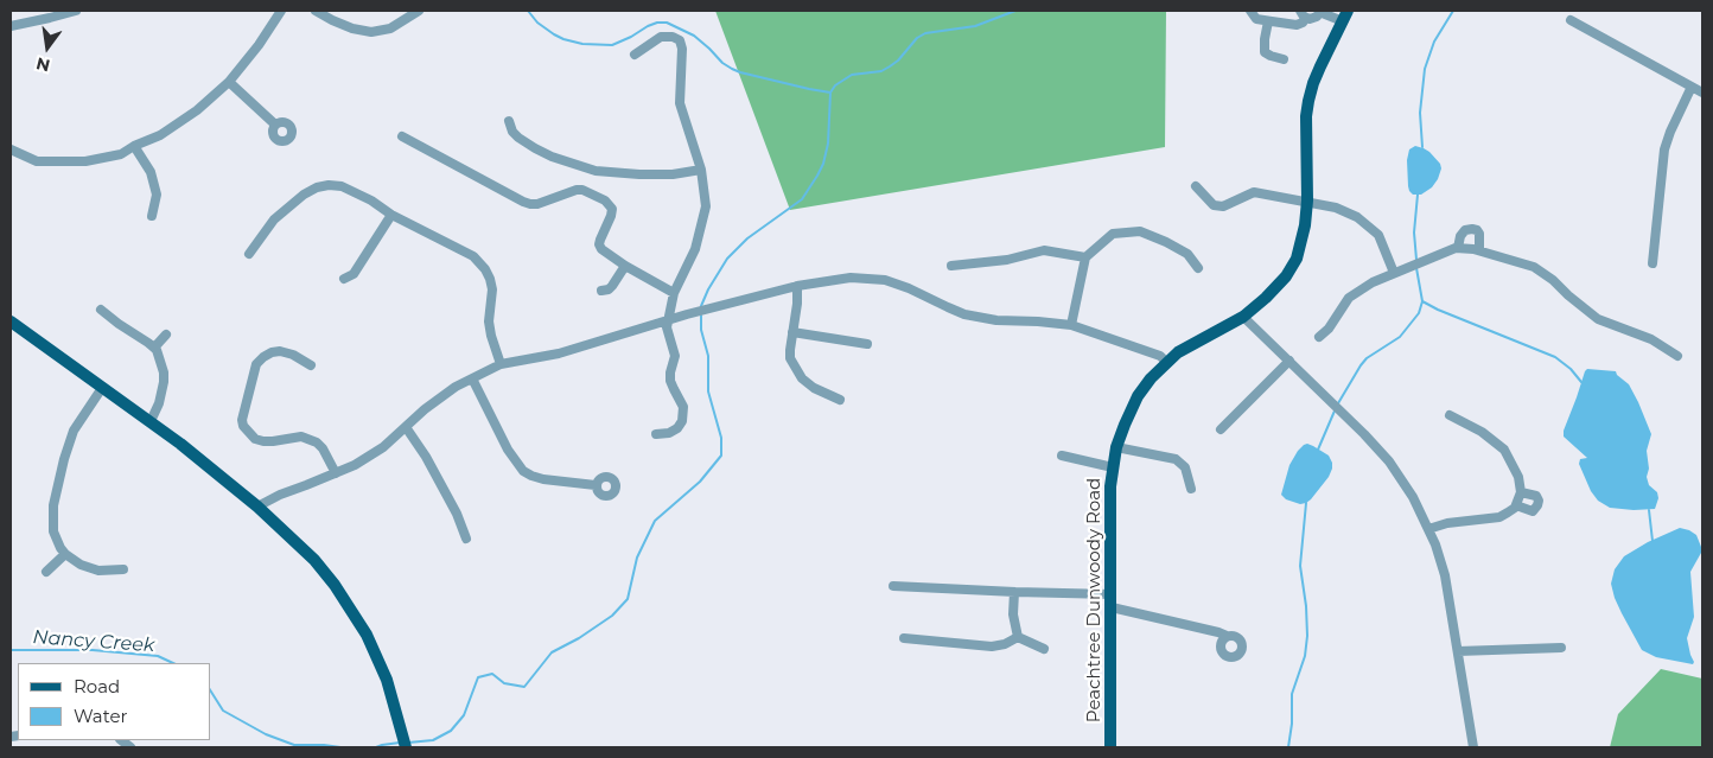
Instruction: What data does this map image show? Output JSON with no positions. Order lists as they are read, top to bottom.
{
  "streets": {
    "main road": ["Peachtree Dunwoody Road"]
  },
  "water": ["Nancy Creek"],
  "legend": ["Road", "Water"],
  "north": "bottom"
}
